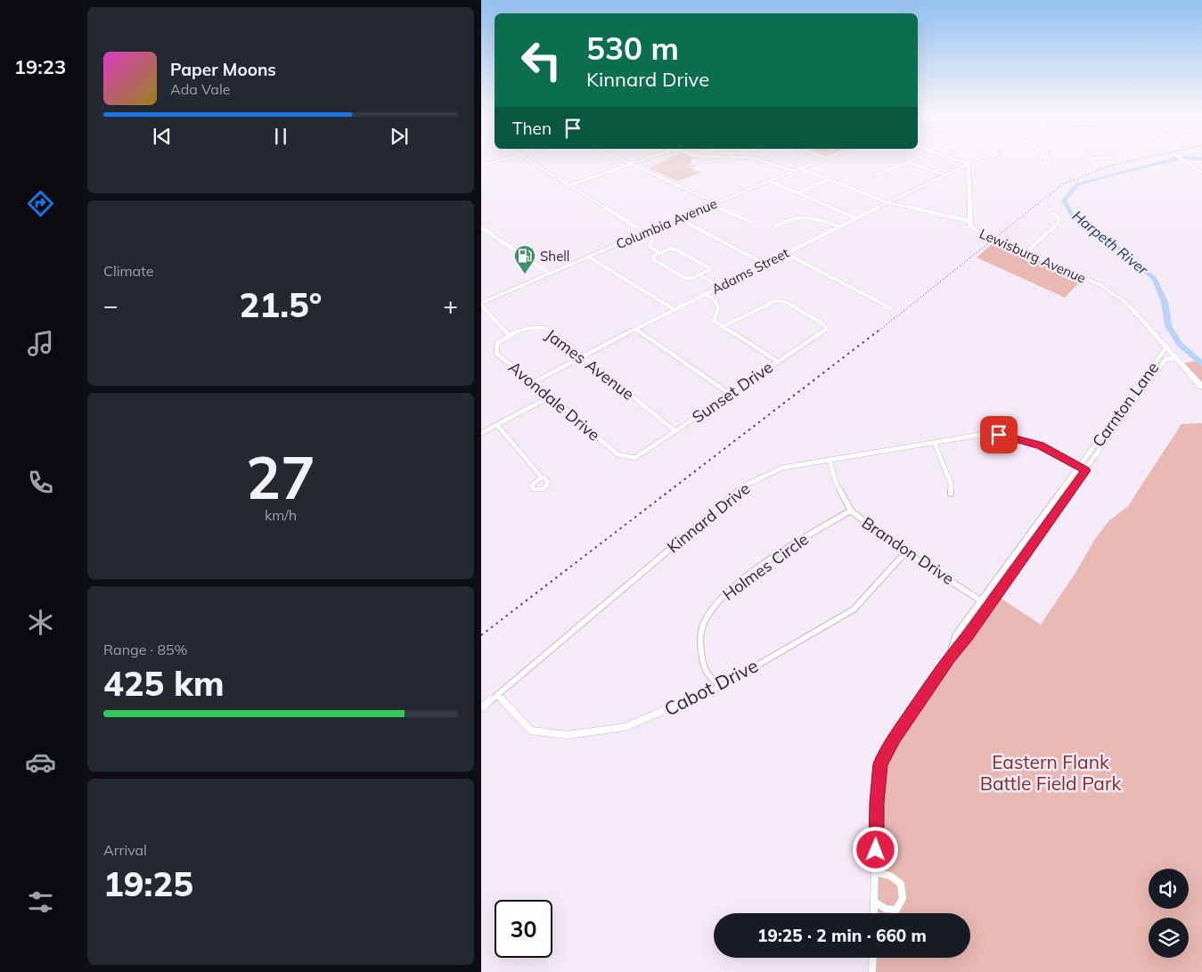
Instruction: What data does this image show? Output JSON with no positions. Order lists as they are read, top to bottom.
{
  "streets": {
    "main road": ["Columbia Avenue", "Lewisburg Avenue"],
    "street": [
      "Adams Street",
      "James Avenue",
      "Sunset Drive",
      "Avondale Drive",
      "Carnton Lane",
      "Kinnard Drive",
      "Brandon Drive",
      "Holmes Circle",
      "Cabot Drive"
    ]
  },
  "crossings": [
    ["Lewisburg Avenue", "Adams Street"],
    ["Lewisburg Avenue", "Carnton Lane"],
    ["Adams Street", "James Avenue"],
    ["Adams Street", "Avondale Drive"],
    ["James Avenue", "Sunset Drive"],
    ["James Avenue", "Avondale Drive"],
    ["Sunset Drive", "Avondale Drive"],
    ["Carnton Lane", "Kinnard Drive"],
    ["Carnton Lane", "Brandon Drive"],
    ["Kinnard Drive", "Brandon Drive"],
    ["Kinnard Drive", "Cabot Drive"],
    ["Brandon Drive", "Holmes Circle"],
    ["Brandon Drive", "Cabot Drive"],
    ["Holmes Circle", "Cabot Drive"]
  ],
  "water": ["Harpeth River"],
  "parks": ["Eastern Flank Battle Field Park"],
  "places": {
    "fuel station": ["Shell"]
  },
  "page": {
    "tabs": "19:23",
    "turn": ["530 m", "Kinnard Drive"],
    "song": ["Paper Moons", "Ada Vale"],
    "then": "Then",
    "tile": [
      "Climate",
      ["27", "km/h"],
      ["Range · 85%", "425 km"],
      ["Arrival", "19:25"]
    ],
    "heat": ["−", "21.5°", "+"],
    "limit": "30",
    "trip": "19:25 · 2 min · 660 m"
  }
}
